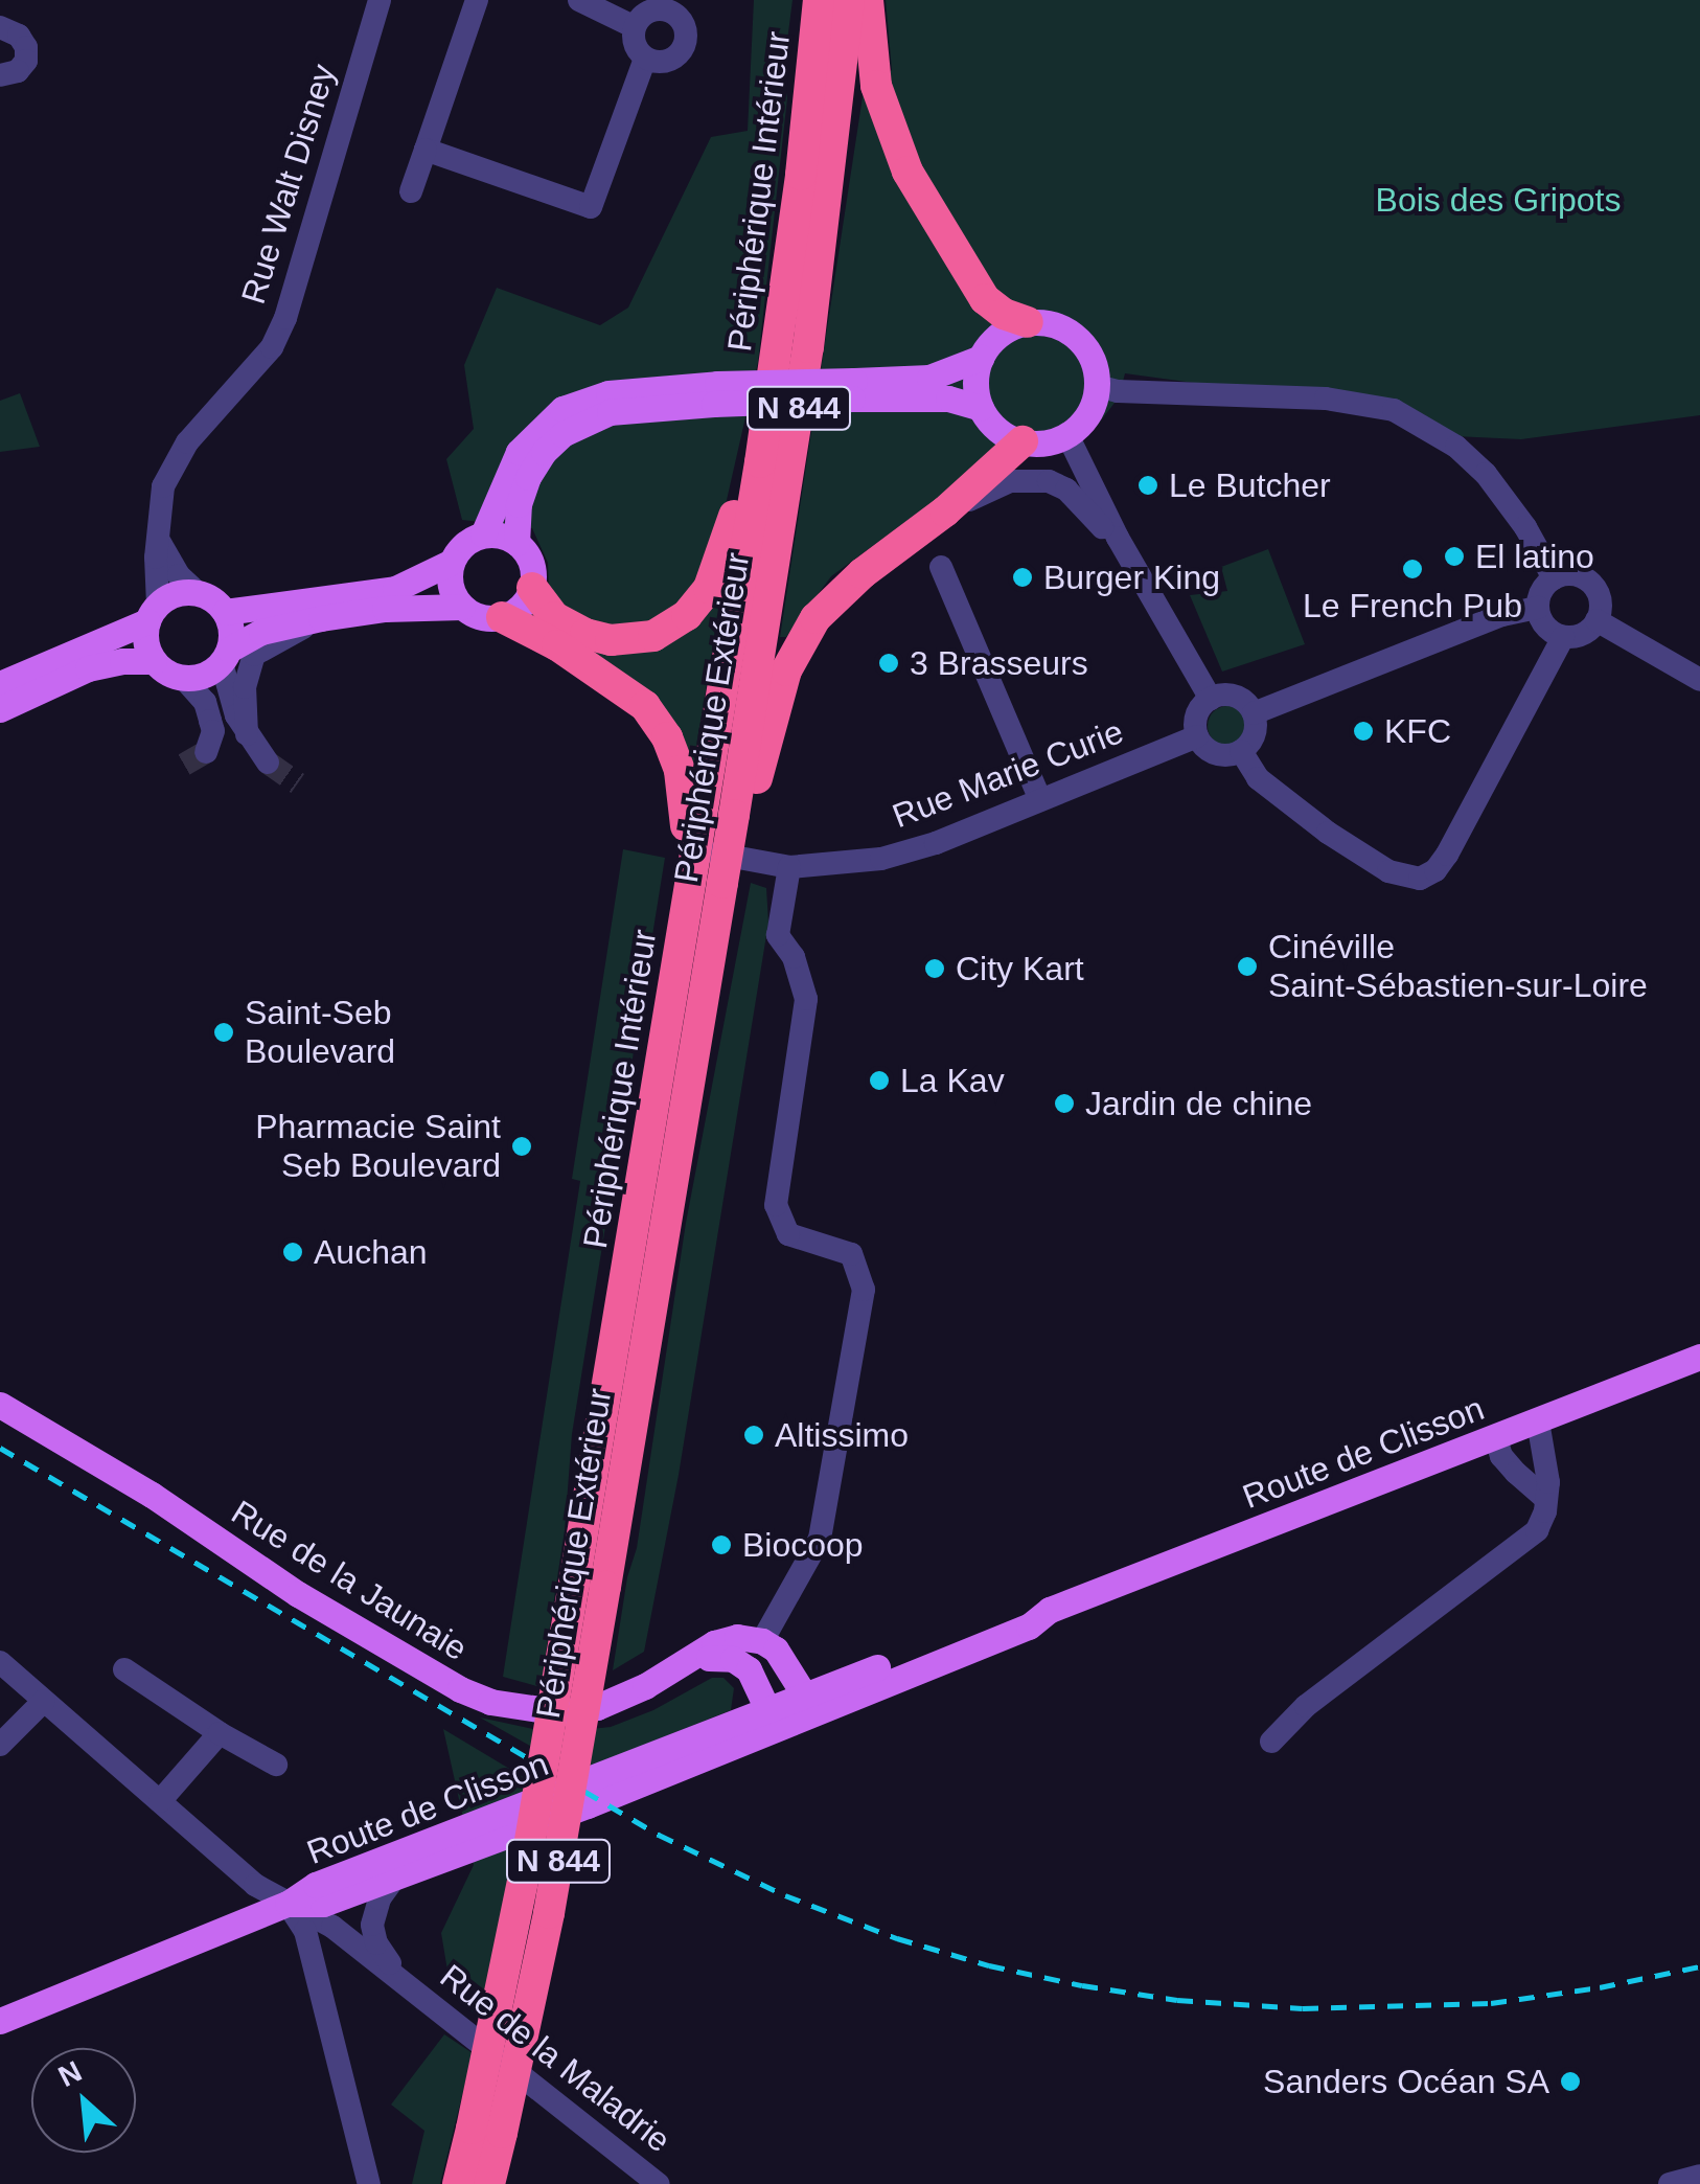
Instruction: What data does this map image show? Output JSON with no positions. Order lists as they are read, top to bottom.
{
  "streets": {
    "highway": ["Périphérique Intérieur", "N 844", "Périphérique Extérieur"],
    "main road": ["Route de Clisson", "Rue de la Jaunaie"],
    "street": ["Rue Walt Disney", "Rue Marie Curie", "Rue de la Maladrie"]
  },
  "crossings": [
    ["Périphérique Intérieur", "N 844"],
    ["Périphérique Intérieur", "Périphérique Extérieur"],
    ["Périphérique Intérieur", "Rue Marie Curie"],
    ["Périphérique Extérieur", "Rue Marie Curie"],
    ["Route de Clisson", "Rue de la Maladrie"]
  ],
  "parks": ["Bois des Gripots"],
  "places": [
    "Le Butcher",
    "El latino",
    "Le French Pub",
    "Burger King",
    "3 Brasseurs",
    "KFC",
    "Cinéville Saint-Sébastien-sur-Loire",
    "City Kart",
    "Saint-Seb Boulevard",
    "La Kav",
    "Jardin de chine",
    "Pharmacie Saint Seb Boulevard",
    "Auchan",
    "Altissimo",
    "Biocoop",
    "Sanders Océan SA"
  ],
  "north": "top left"
}
